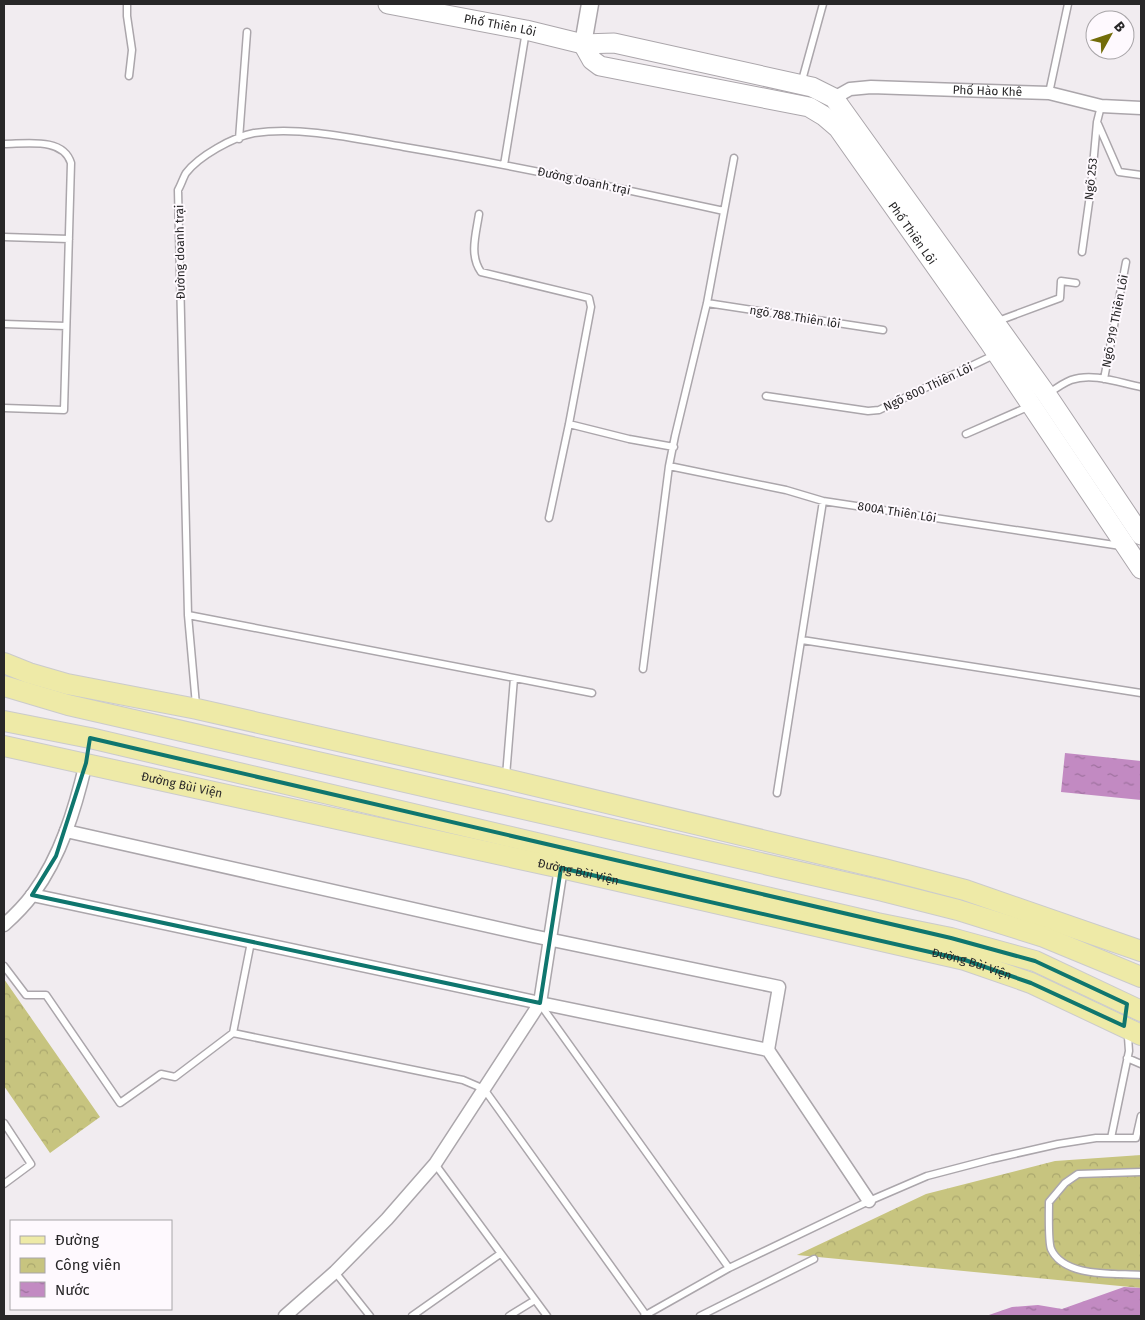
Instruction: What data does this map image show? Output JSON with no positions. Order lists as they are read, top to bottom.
{
  "streets": {
    "main road": ["Phố Thiên Lôi", "Đường Bùi Viện"],
    "street": ["Phố Hào Khê"],
    "lane": [
      "Ngõ 253",
      "Đường doanh trại",
      "ngõ 788 Thiên lôi",
      "Ngõ 919 Thiên Lôi",
      "Ngõ 800 Thiên Lôi",
      "800A Thiên Lôi"
    ]
  },
  "crossings": [
    ["Phố Thiên Lôi", "Phố Hào Khê"],
    ["Phố Thiên Lôi", "Ngõ 919 Thiên Lôi"],
    ["Phố Thiên Lôi", "Ngõ 800 Thiên Lôi"],
    ["Phố Thiên Lôi", "800A Thiên Lôi"],
    ["Phố Hào Khê", "Ngõ 253"]
  ],
  "legend": ["Đường", "Công viên", "Nước"],
  "north": "top right"
}
